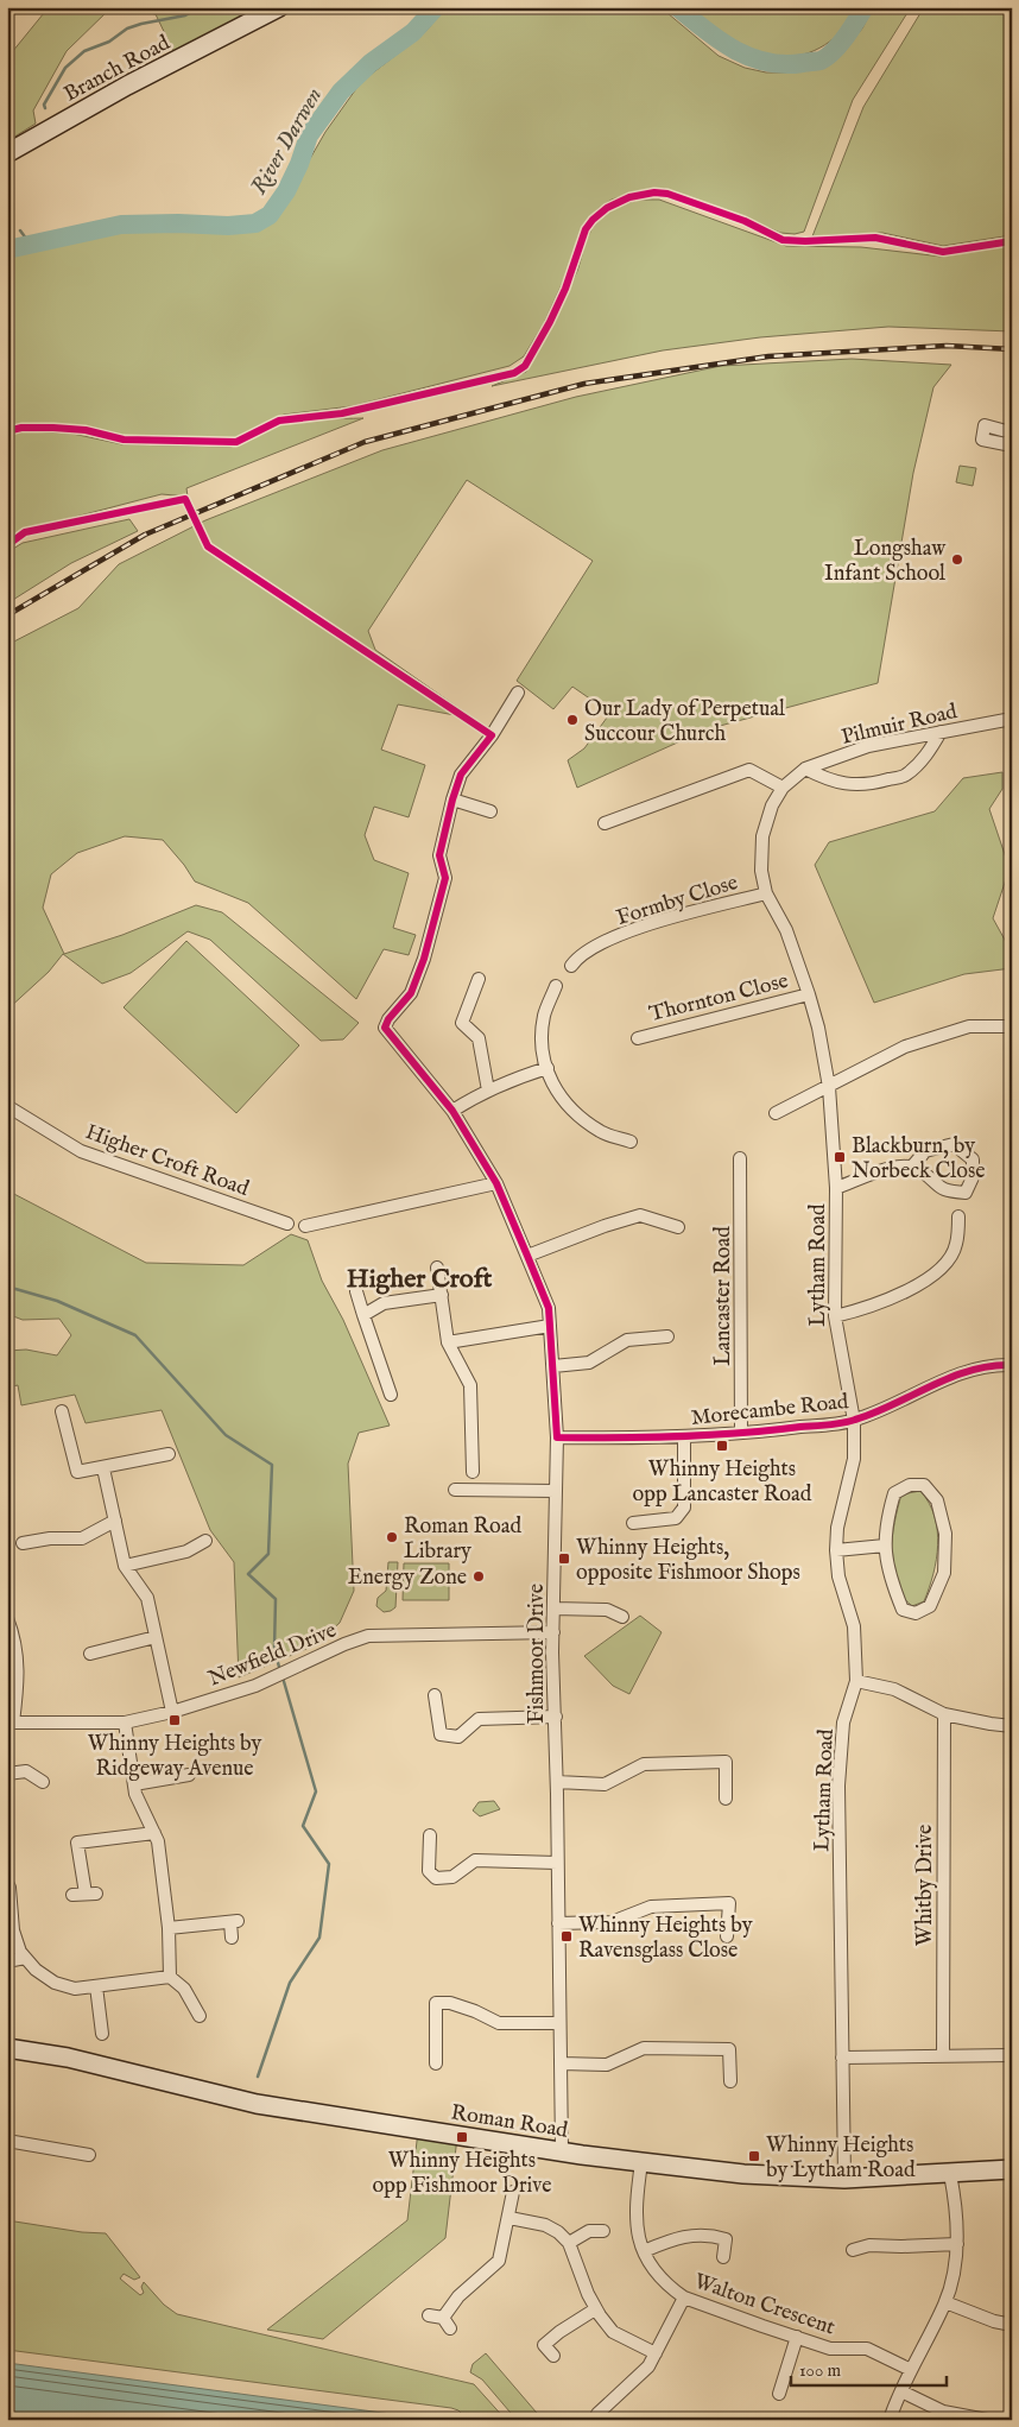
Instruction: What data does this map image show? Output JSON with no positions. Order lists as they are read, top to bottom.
{
  "streets": {
    "street": [
      "Branch Road",
      "Pilmuir Road",
      "Formby Close",
      "Thornton Close",
      "Higher Croft Road",
      "Lytham Road",
      "Lancaster Road",
      "Morecambe Road",
      "Newfield Drive",
      "Fishmoor Drive",
      "Whitby Drive",
      "Roman Road",
      "Walton Crescent"
    ]
  },
  "crossings": [
    ["Pilmuir Road", "Lytham Road"],
    ["Formby Close", "Lytham Road"],
    ["Thornton Close", "Lytham Road"],
    ["Lytham Road", "Morecambe Road"],
    ["Lytham Road", "Roman Road"],
    ["Lancaster Road", "Morecambe Road"],
    ["Morecambe Road", "Fishmoor Drive"],
    ["Newfield Drive", "Fishmoor Drive"],
    ["Fishmoor Drive", "Roman Road"],
    ["Roman Road", "Walton Crescent"]
  ],
  "districts": ["Higher Croft"],
  "water": ["River Darwen"],
  "places": {
    "other": [
      "Longshaw Infant School",
      "Our Lady of Perpetual Succour Church",
      "Roman Road Library",
      "Energy Zone"
    ],
    "transit": [
      "Blackburn, by Norbeck Close",
      "Whinny Heights opp Lancaster Road",
      "Whinny Heights, opposite Fishmoor Shops",
      "Whinny Heights by Ridgeway Avenue",
      "Whinny Heights by Ravensglass Close",
      "Whinny Heights opp Fishmoor Drive",
      "Whinny Heights by Lytham Road"
    ]
  },
  "scale_bar": "100 m"
}
